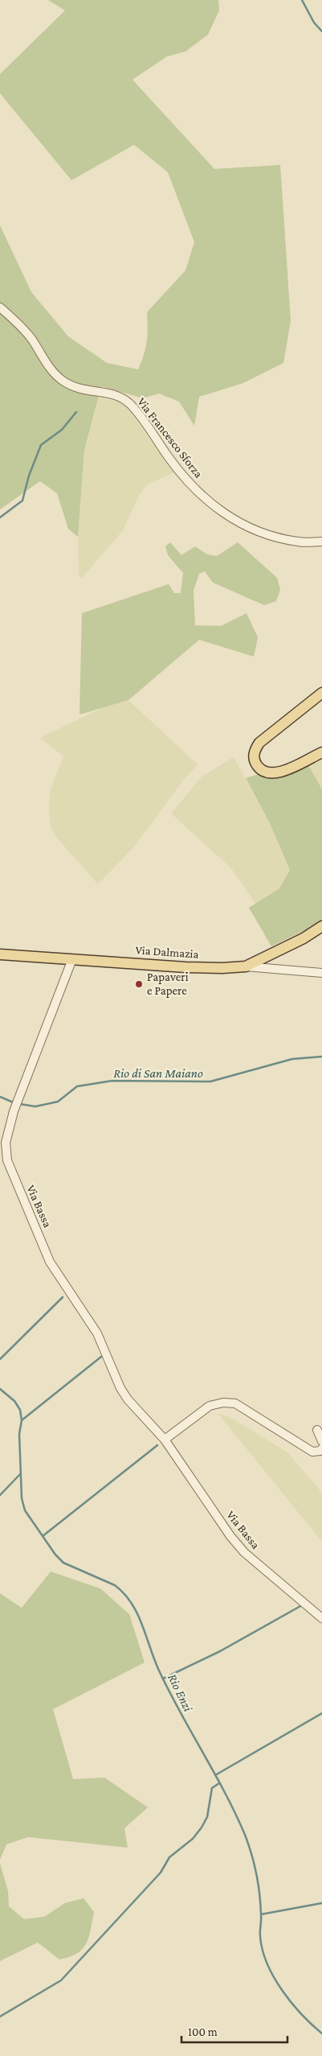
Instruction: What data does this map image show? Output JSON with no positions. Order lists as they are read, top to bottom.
{
  "streets": {
    "main road": ["Via Dalmazia"],
    "street": ["Via Francesco Sforza", "Via Bassa"]
  },
  "crossings": [
    ["Via Dalmazia", "Via Bassa"]
  ],
  "water": ["Rio di San Maiano", "Rio Enzi"],
  "places": ["Papaveri e Papere"],
  "scale_bar": "100 m"
}
